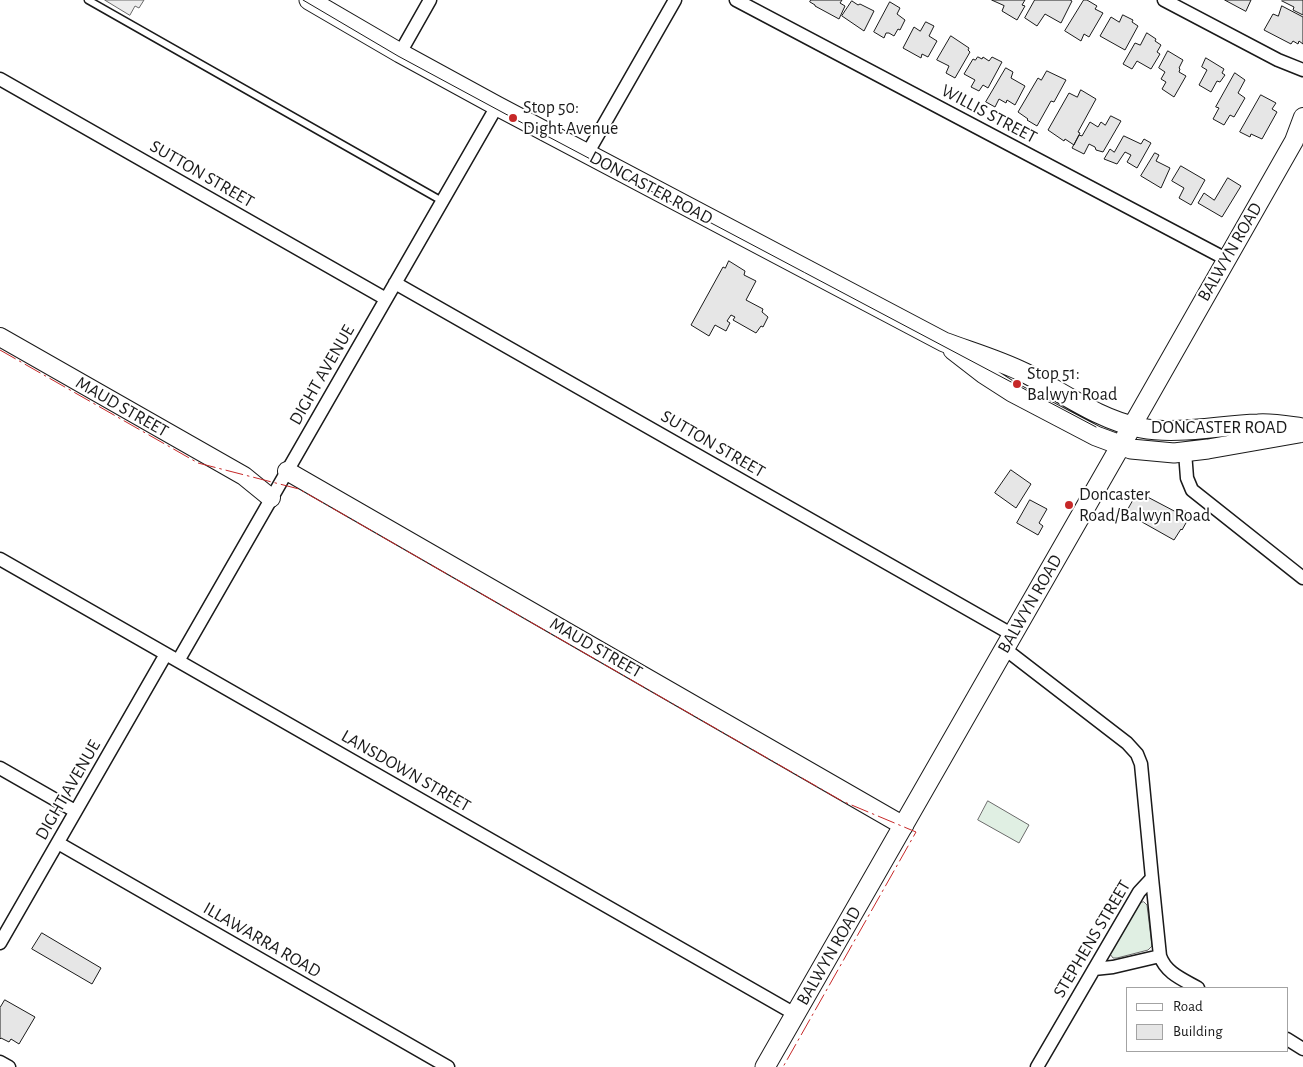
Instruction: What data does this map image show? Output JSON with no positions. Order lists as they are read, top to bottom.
{
  "streets": {
    "main road": ["DONCASTER ROAD", "BALWYN ROAD"],
    "street": [
      "WILLIS STREET",
      "SUTTON STREET",
      "DIGHT AVENUE",
      "MAUD STREET",
      "LANSDOWN STREET",
      "STEPHENS STREET",
      "ILLAWARRA ROAD"
    ]
  },
  "crossings": [
    ["WILLIS STREET", "BALWYN ROAD"],
    ["SUTTON STREET", "BALWYN ROAD"],
    ["SUTTON STREET", "DIGHT AVENUE"],
    ["SUTTON STREET", "STEPHENS STREET"],
    ["DONCASTER ROAD", "BALWYN ROAD"],
    ["DONCASTER ROAD", "DIGHT AVENUE"],
    ["BALWYN ROAD", "MAUD STREET"],
    ["BALWYN ROAD", "LANSDOWN STREET"],
    ["BALWYN ROAD", "STEPHENS STREET"],
    ["DIGHT AVENUE", "MAUD STREET"],
    ["DIGHT AVENUE", "LANSDOWN STREET"],
    ["DIGHT AVENUE", "ILLAWARRA ROAD"]
  ],
  "places": ["Stop 50: Dight Avenue", "Stop 51: Balwyn Road", "Doncaster Road/Balwyn Road"],
  "legend": ["Road", "Building"]
}
